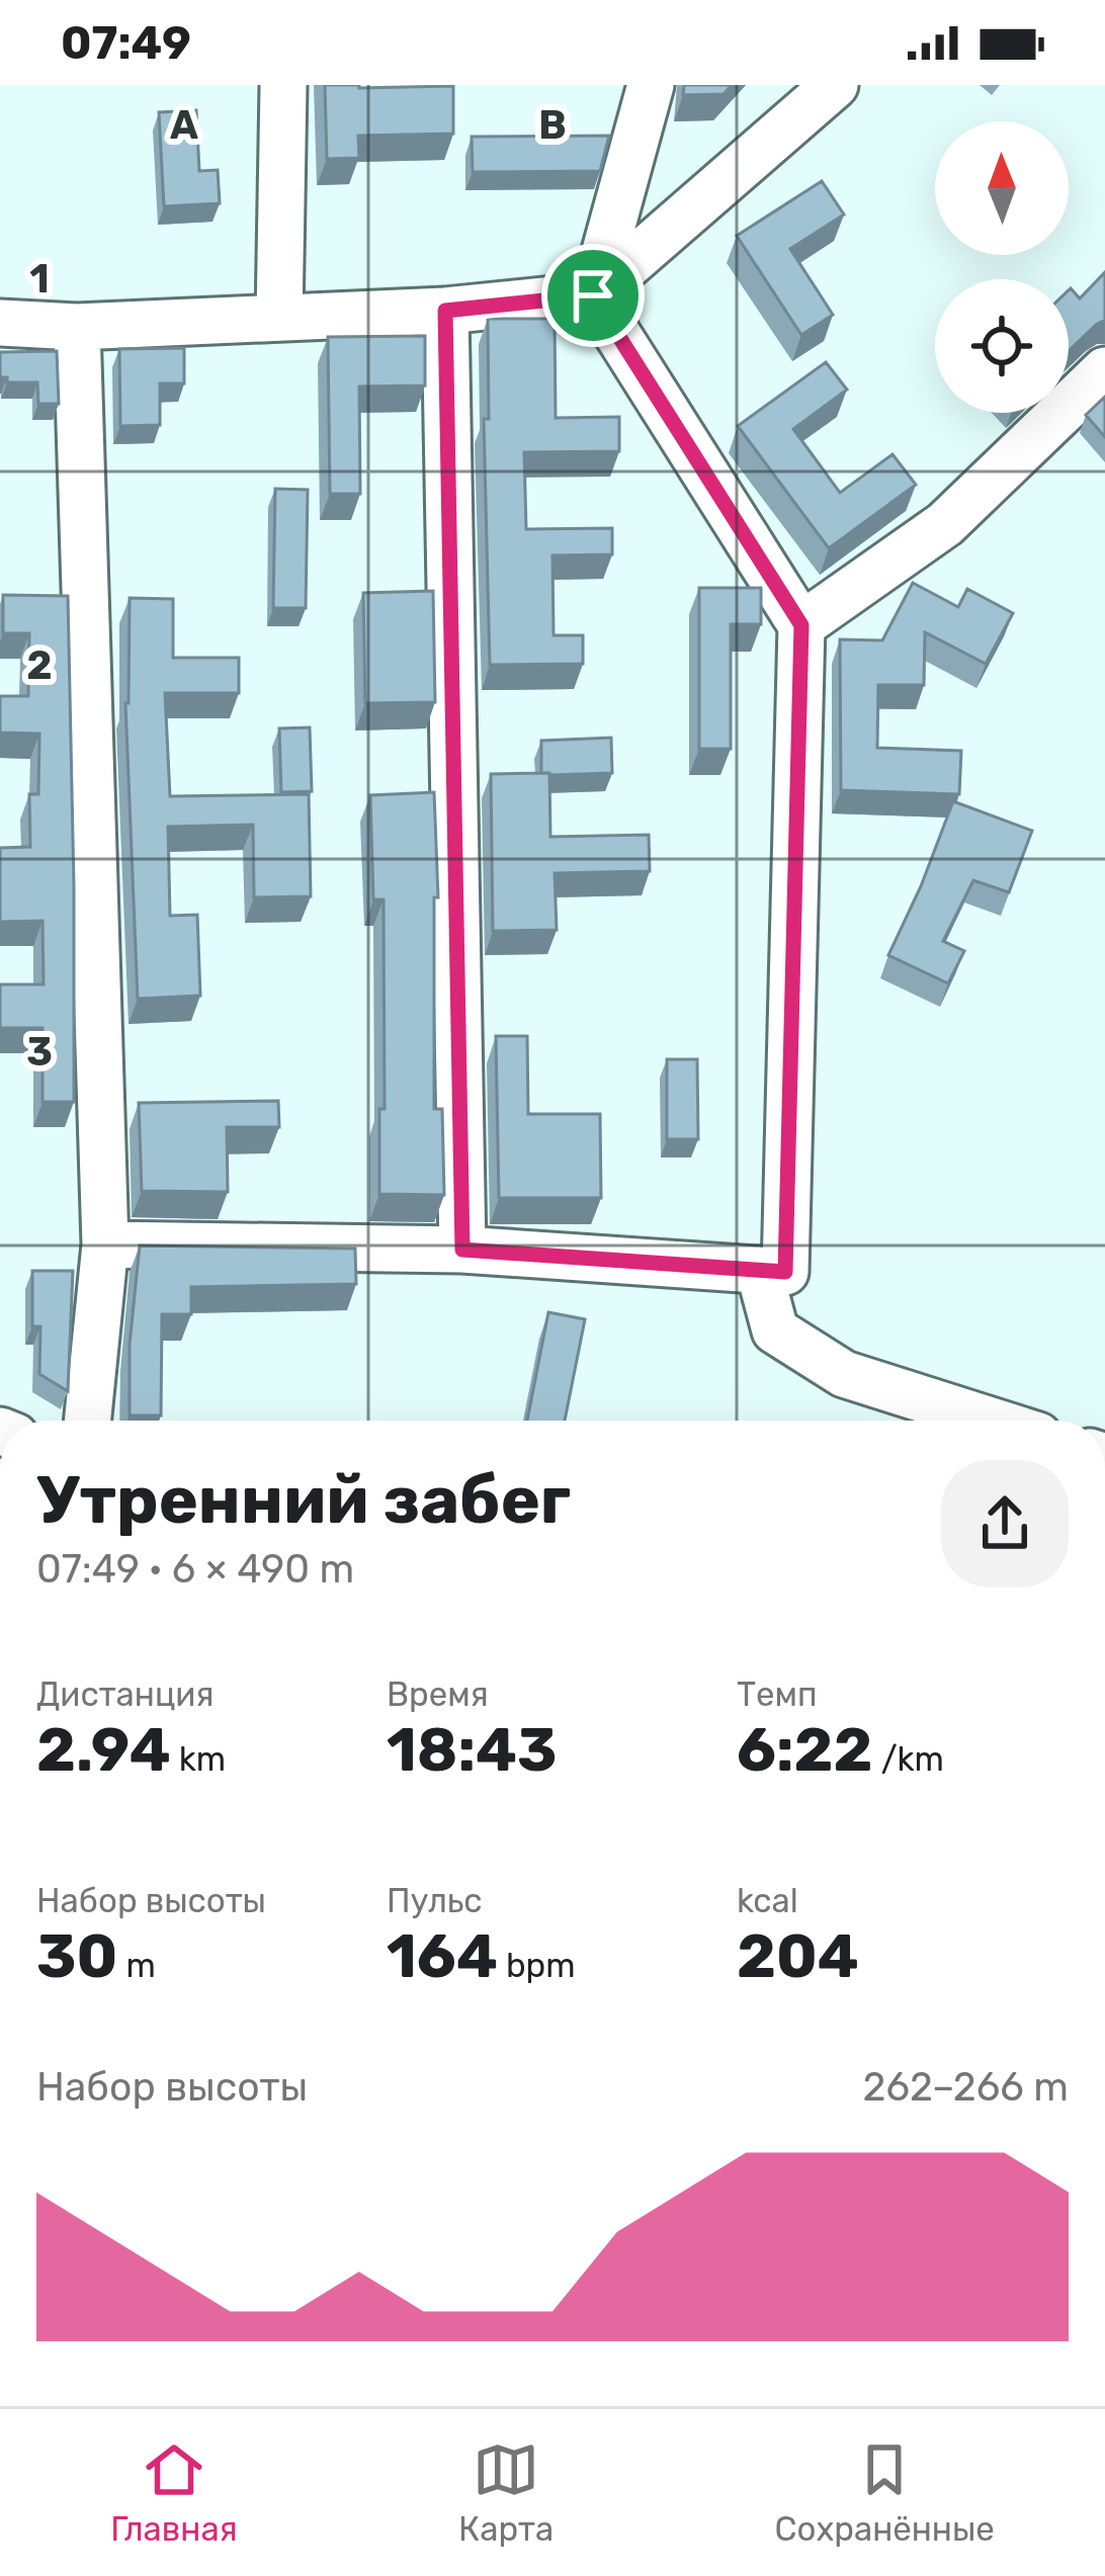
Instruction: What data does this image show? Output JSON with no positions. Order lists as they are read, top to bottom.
{
  "north": "top",
  "page": {
    "status": "07:49",
    "heading": ["Утренний забег", "07:49 · 6 × 490 m"],
    "stats": [
      ["Дистанция", "2.94 km"],
      ["Время", "18:43"],
      ["Темп", "6:22 /km"],
      ["Набор высоты", "30 m"],
      ["Пульс", "164 bpm"],
      ["kcal", "204"]
    ],
    "chart": ["Набор высоты", "262–266 m"],
    "tabs": ["Главная", "Карта", "Сохранённые"]
  },
  "grid": {
    "columns": ["A", "B"],
    "rows": ["1", "2", "3"]
  }
}
